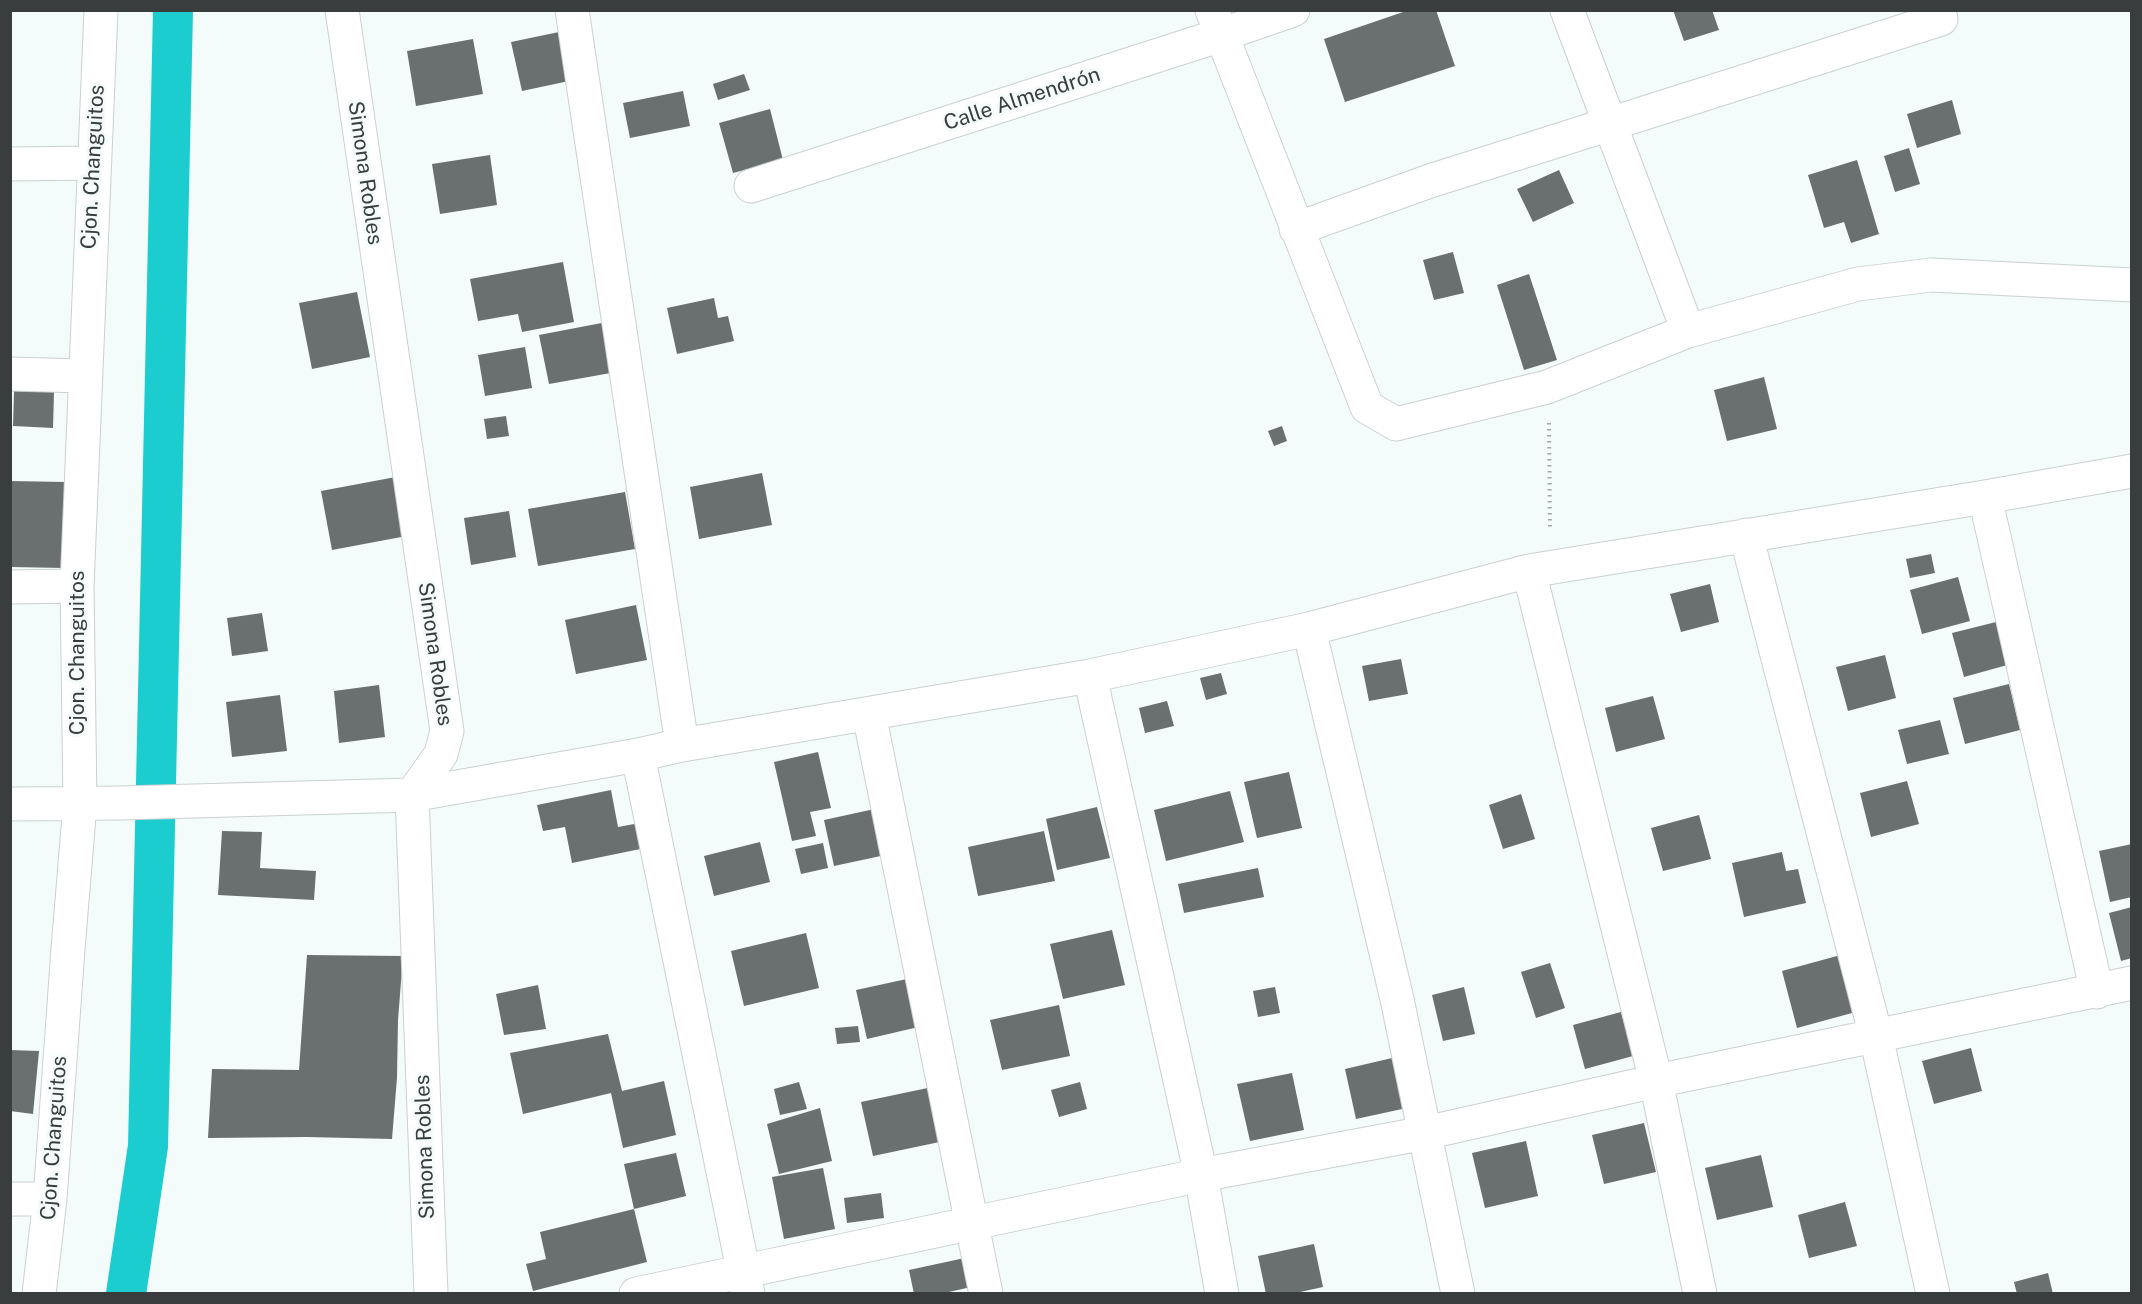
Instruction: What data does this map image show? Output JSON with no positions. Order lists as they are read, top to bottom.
{
  "streets": {
    "street": ["Calle Almendrón", "Cjon. Changuitos", "Simona Robles"]
  }
}
